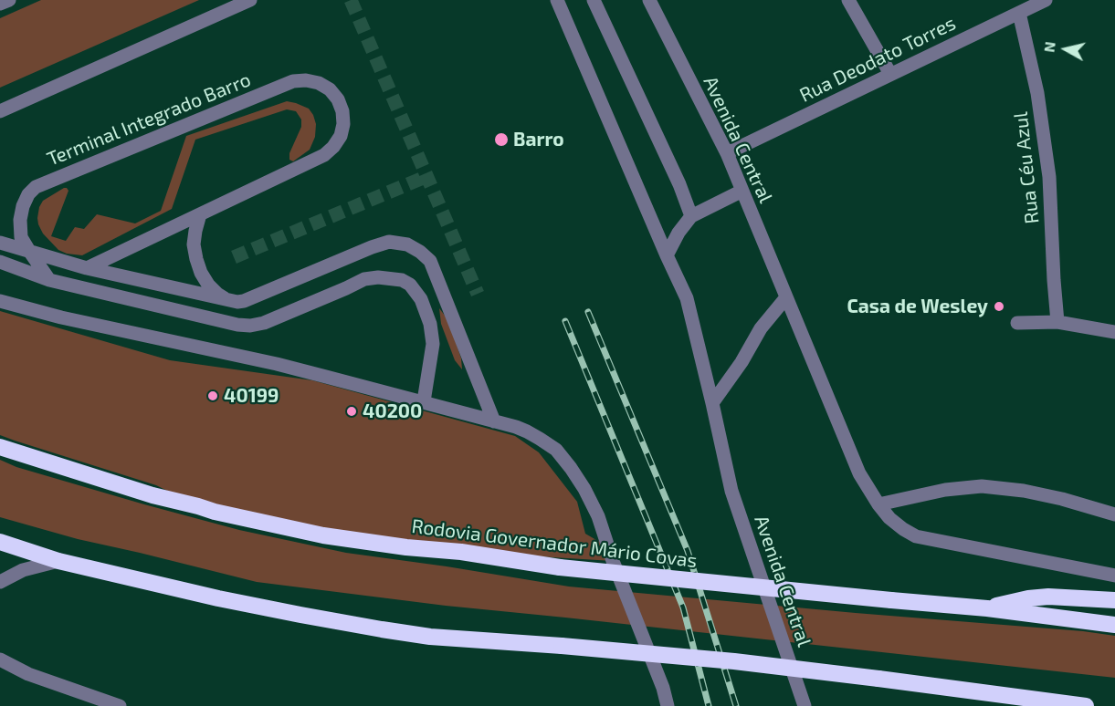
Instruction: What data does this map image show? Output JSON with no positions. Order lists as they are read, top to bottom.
{
  "streets": {
    "highway": ["Rodovia Governador Mário Covas"],
    "street": [
      "Rua Deodato Torres",
      "Terminal Integrado Barro",
      "Avenida Central",
      "Rua Céu Azul"
    ]
  },
  "crossings": [
    ["Rua Deodato Torres", "Avenida Central"],
    ["Rua Deodato Torres", "Rua Céu Azul"]
  ],
  "places": [
    "Barro",
    "Casa de Wesley",
    "40199",
    "40200"
  ],
  "north": "left"
}
